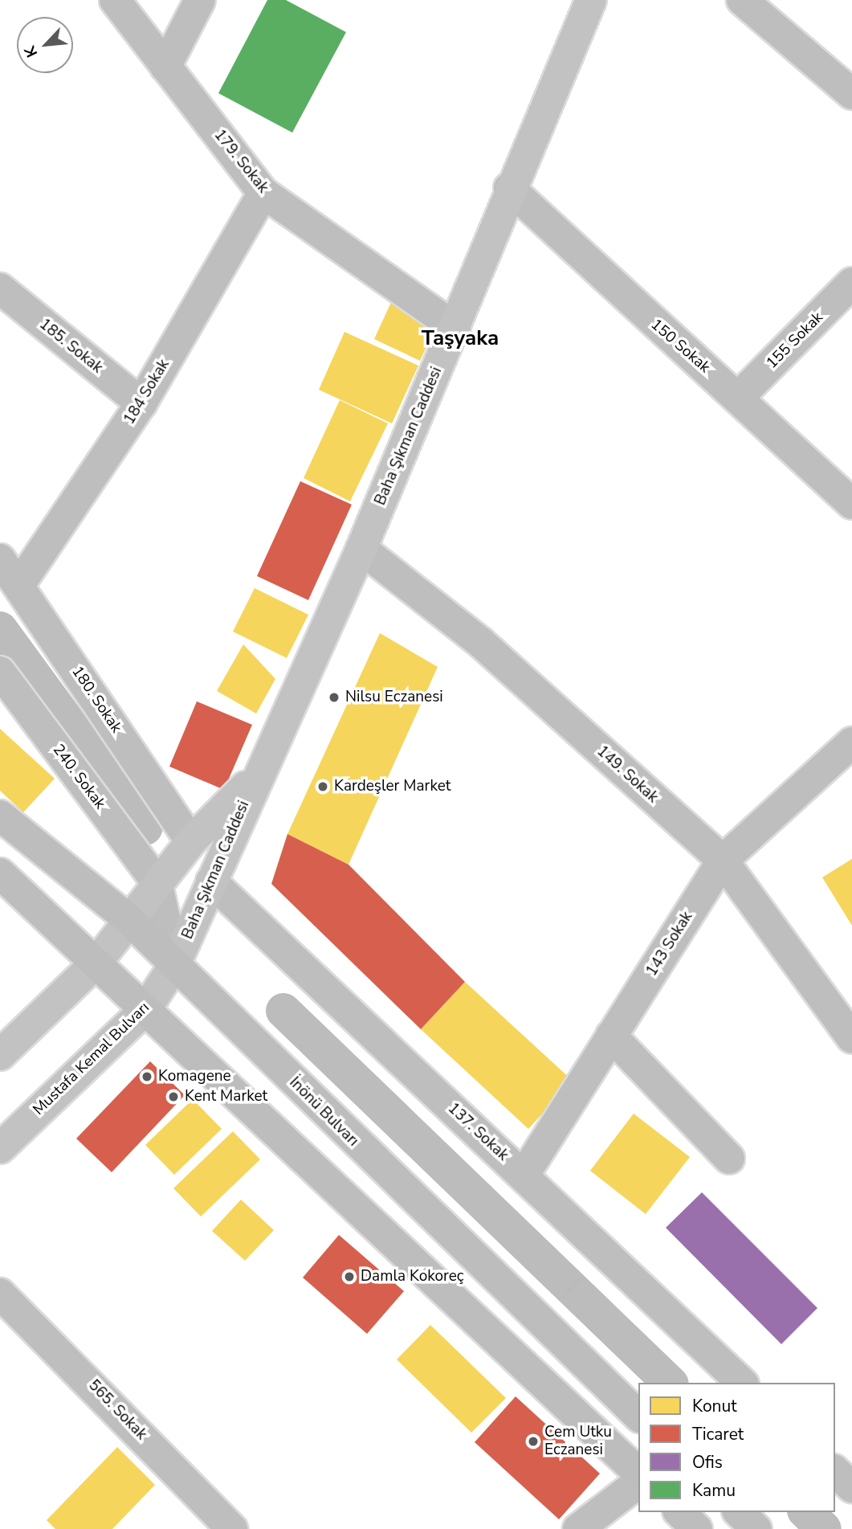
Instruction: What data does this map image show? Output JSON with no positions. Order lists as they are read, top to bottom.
{
  "streets": {
    "main road": ["Baha Şıkman Caddesi", "Mustafa Kemal Bulvarı", "İnönü Bulvarı"],
    "street": [
      "179. Sokak",
      "155 Sokak",
      "185. Sokak",
      "150 Sokak",
      "184 Sokak",
      "180. Sokak",
      "149. Sokak",
      "240. Sokak",
      "143 Sokak",
      "137. Sokak",
      "565. Sokak"
    ]
  },
  "crossings": [
    ["179. Sokak", "184 Sokak"],
    ["179. Sokak", "Baha Şıkman Caddesi"],
    ["155 Sokak", "150 Sokak"],
    ["185. Sokak", "184 Sokak"],
    ["150 Sokak", "Baha Şıkman Caddesi"],
    ["184 Sokak", "180. Sokak"],
    ["Baha Şıkman Caddesi", "180. Sokak"],
    ["Baha Şıkman Caddesi", "149. Sokak"],
    ["Baha Şıkman Caddesi", "240. Sokak"],
    ["Baha Şıkman Caddesi", "Mustafa Kemal Bulvarı"],
    ["Baha Şıkman Caddesi", "İnönü Bulvarı"],
    ["Baha Şıkman Caddesi", "137. Sokak"],
    ["149. Sokak", "143 Sokak"],
    ["143 Sokak", "137. Sokak"],
    ["Mustafa Kemal Bulvarı", "İnönü Bulvarı"]
  ],
  "districts": ["Taşyaka"],
  "places": [
    "Nilsu Eczanesi",
    "Kardeşler Market",
    "Komagene",
    "Kent Market",
    "Damla Kokoreç",
    "Cem Utku Eczanesi"
  ],
  "legend": [
    "Konut",
    "Ticaret",
    "Ofis",
    "Kamu"
  ],
  "north": "bottom left"
}
